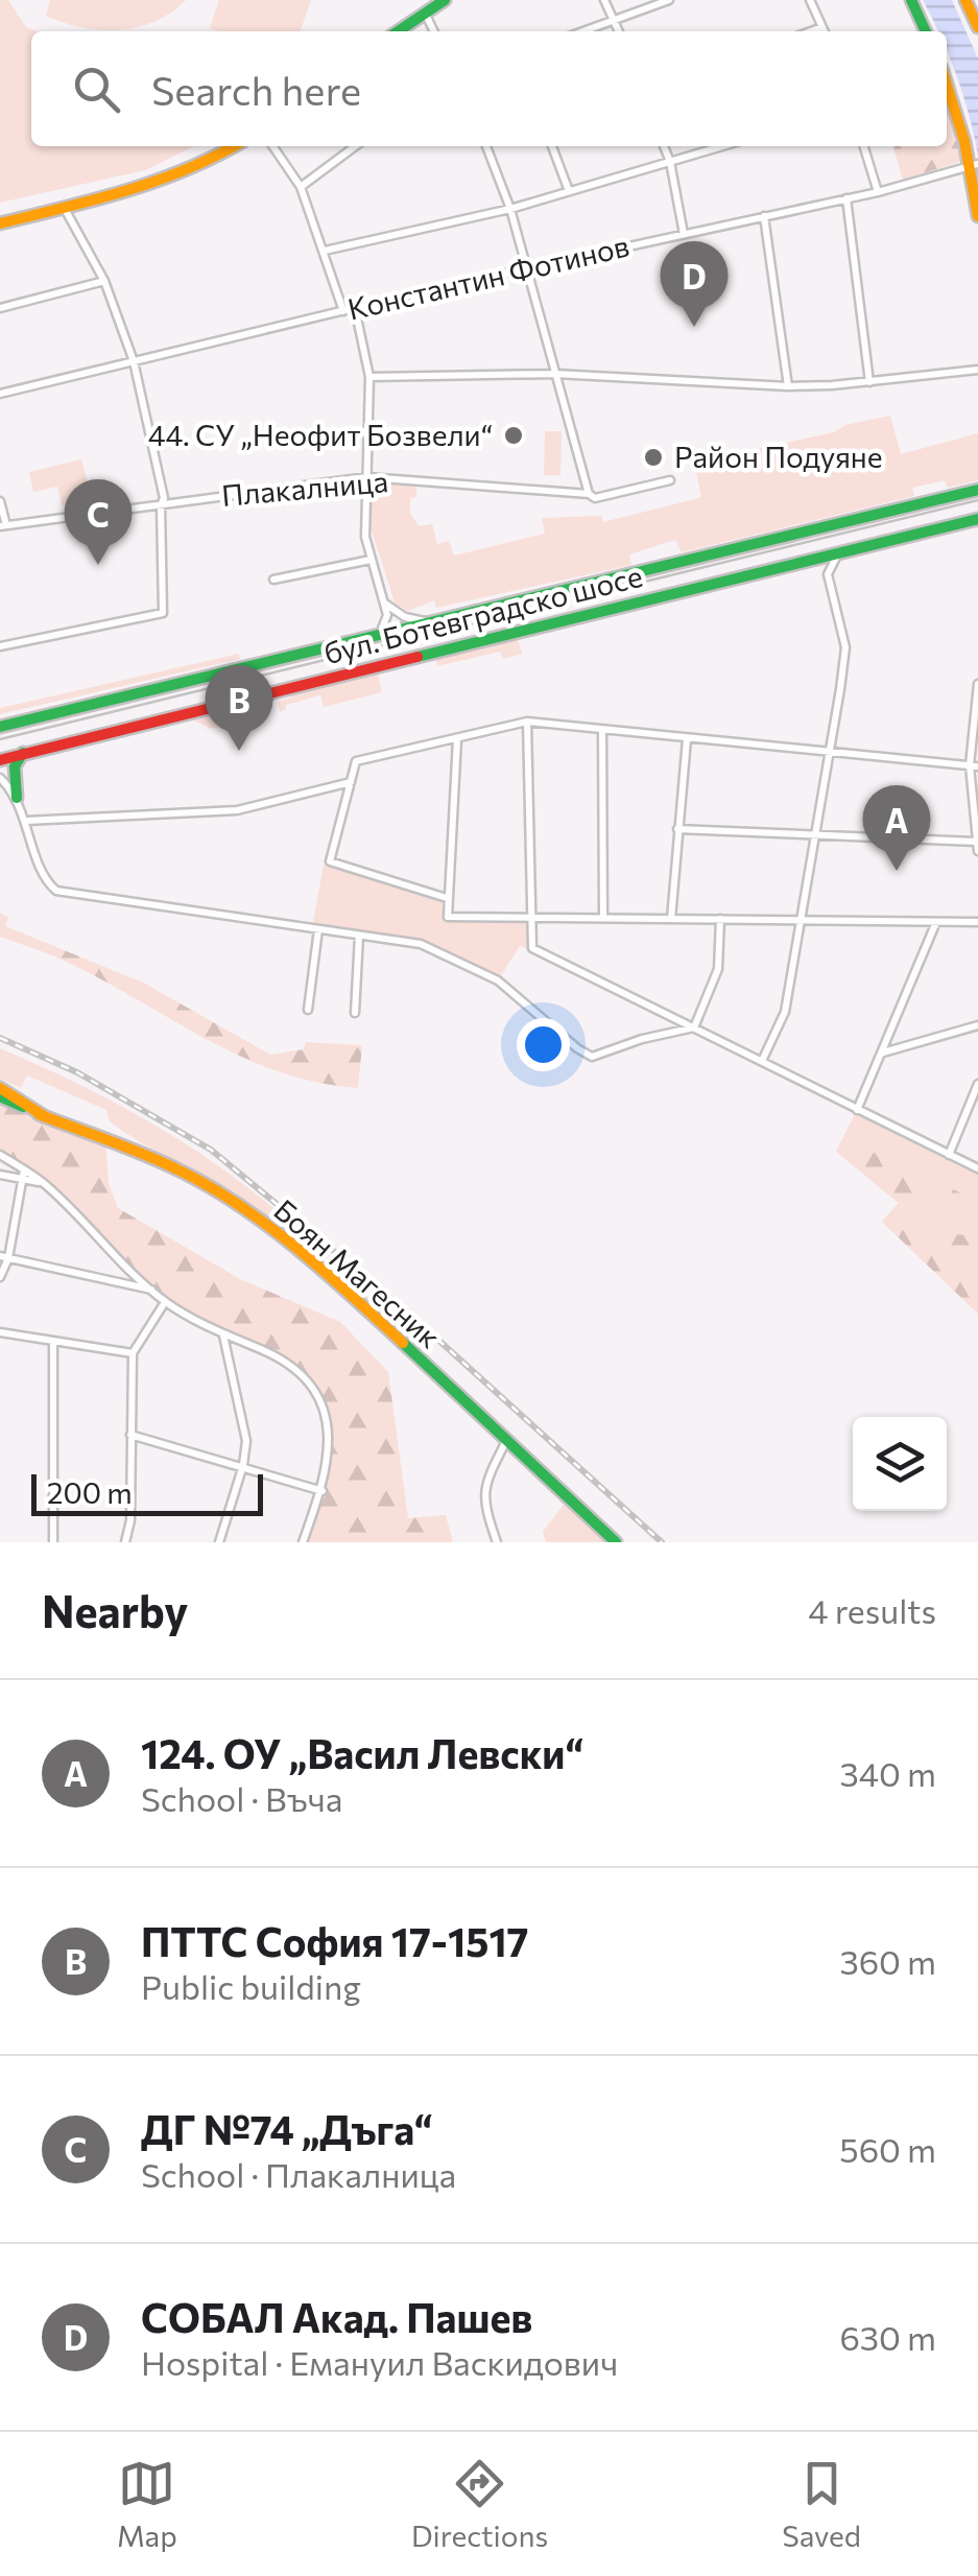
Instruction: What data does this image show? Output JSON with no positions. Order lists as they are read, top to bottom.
{
  "streets": {
    "main road": ["бул. Ботевградско шосе", "Боян Магесник"],
    "street": ["Константин Фотинов", "Плакалница"]
  },
  "places": ["44. СУ „Неофит Бозвели“", "Район Подуяне"],
  "scale_bar": "200 m",
  "page": {
    "search": "Search here",
    "pins": [
      "D",
      "C",
      "B",
      "A"
    ],
    "scale": "200 m",
    "heading": ["Nearby", "4 results"],
    "list": [
      {
        "mark": "A",
        "name": "124. ОУ „Васил Левски“",
        "note": "School · Въча",
        "value": "340 m"
      },
      {
        "mark": "B",
        "name": "ПТТС София 17-1517",
        "note": "Public building",
        "value": "360 m"
      },
      {
        "mark": "C",
        "name": "ДГ №74 „Дъга“",
        "note": "School · Плакалница",
        "value": "560 m"
      },
      {
        "mark": "D",
        "name": "СОБАЛ Акад. Пашев",
        "note": "Hospital · Емануил Васкидович",
        "value": "630 m"
      }
    ],
    "nav": ["Map", "Directions", "Saved"]
  }
}
